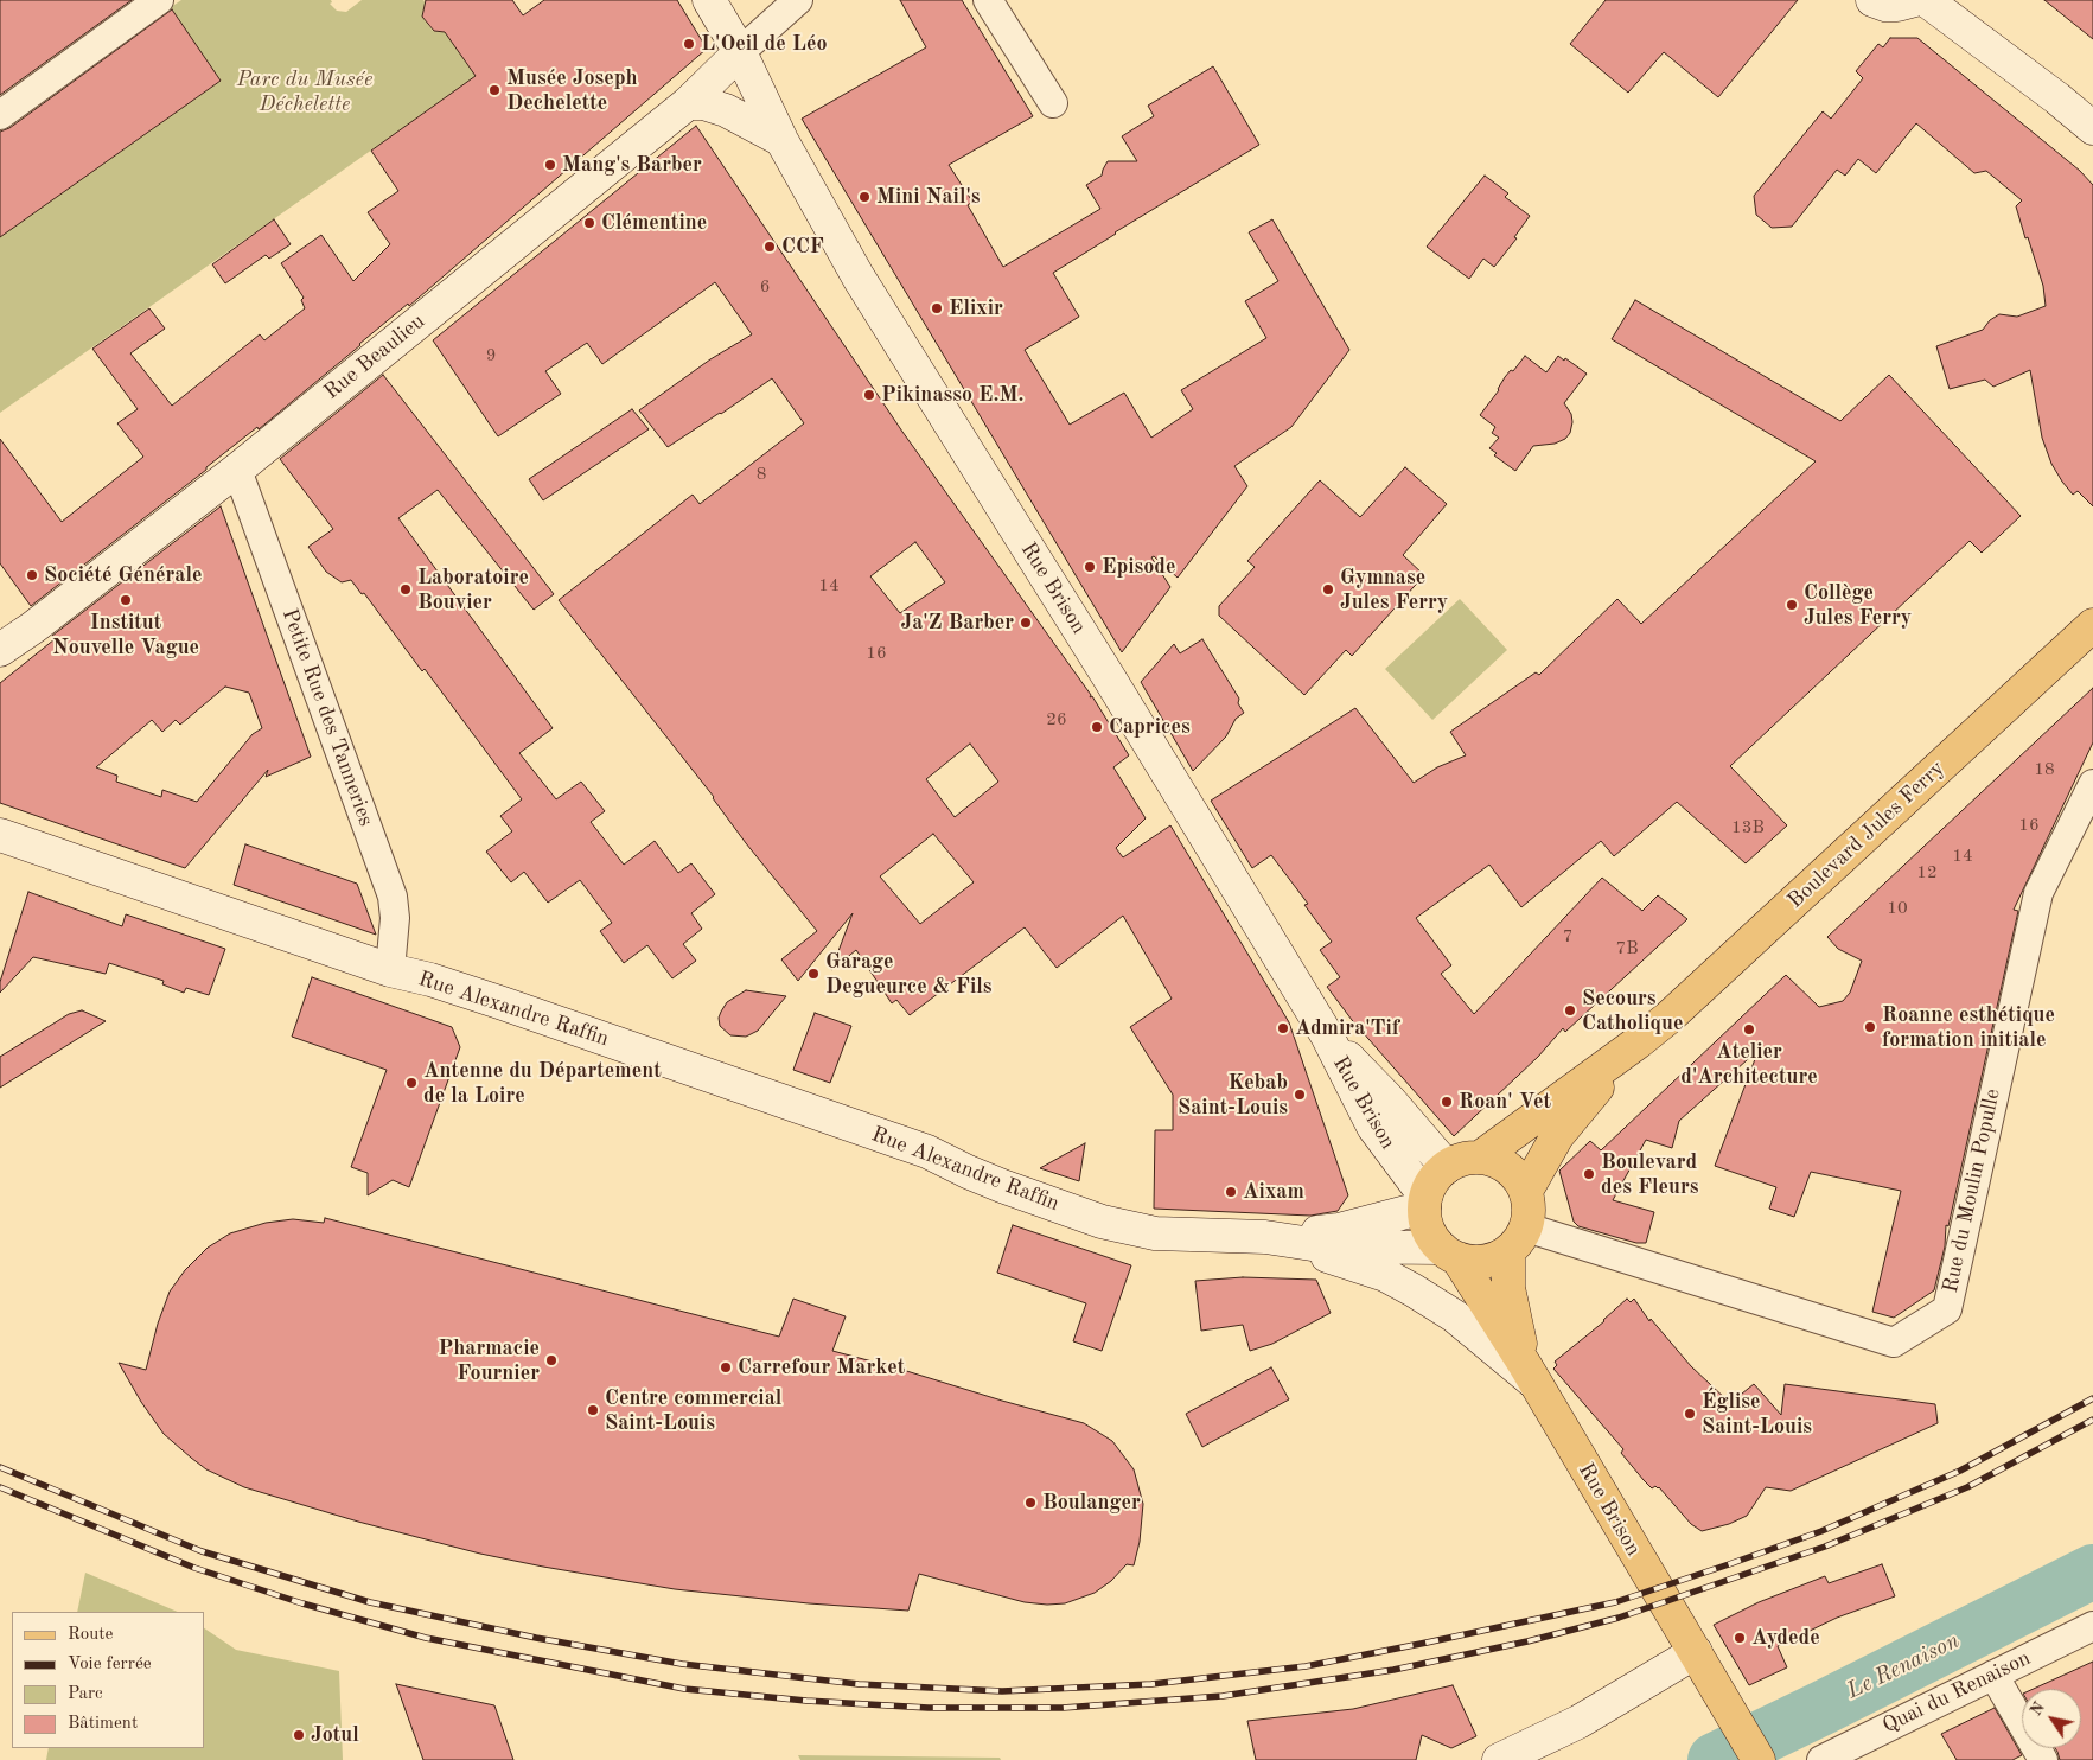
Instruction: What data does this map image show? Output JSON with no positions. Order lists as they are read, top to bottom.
{
  "streets": {
    "main road": ["Rue Brison", "Boulevard Jules Ferry"],
    "street": [
      "Rue Beaulieu",
      "Petite Rue des Tanneries",
      "Rue Alexandre Raffin",
      "Rue du Moulin Populle",
      "Quai du Renaison"
    ]
  },
  "crossings": [
    ["Rue Beaulieu", "Rue Brison"],
    ["Rue Beaulieu", "Petite Rue des Tanneries"],
    ["Rue Brison", "Boulevard Jules Ferry"],
    ["Rue Brison", "Rue Alexandre Raffin"],
    ["Rue Brison", "Rue du Moulin Populle"],
    ["Petite Rue des Tanneries", "Rue Alexandre Raffin"],
    ["Boulevard Jules Ferry", "Rue Alexandre Raffin"],
    ["Boulevard Jules Ferry", "Rue du Moulin Populle"],
    ["Rue Alexandre Raffin", "Rue du Moulin Populle"]
  ],
  "water": ["Le Renaison"],
  "parks": ["Parc du Musée Déchelette"],
  "places": [
    "L'Oeil de Léo",
    "Musée Joseph Dechelette",
    "Mang's Barber",
    "Mini Nail's",
    "Clémentine",
    "CCF",
    "Elixir",
    "Pikinasso E.M.",
    "Episode",
    "Société Générale",
    "Laboratoire Bouvier",
    "Gymnase Jules Ferry",
    "Institut Nouvelle Vague",
    "Collège Jules Ferry",
    "Ja'Z Barber",
    "Caprices",
    "Garage Degueurce & Fils",
    "Secours Catholique",
    "Roanne esthétique formation initiale",
    "Admira'Tif",
    "Atelier d'Architecture",
    "Antenne du Département de la Loire",
    "Kebab Saint-Louis",
    "Roan' Vet",
    "Boulevard des Fleurs",
    "Aixam",
    "Pharmacie Fournier",
    "Carrefour Market",
    "Centre commercial Saint-Louis",
    "Église Saint-Louis",
    "Boulanger",
    "Aydede",
    "Jotul"
  ],
  "house_numbers": [
    "6",
    "9",
    "8",
    "14",
    "16",
    "26",
    "18",
    "16",
    "13B",
    "14",
    "12",
    "10",
    "7",
    "7B"
  ],
  "legend": [
    "Route",
    "Voie ferrée",
    "Parc",
    "Bâtiment"
  ],
  "north": "top left"
}
